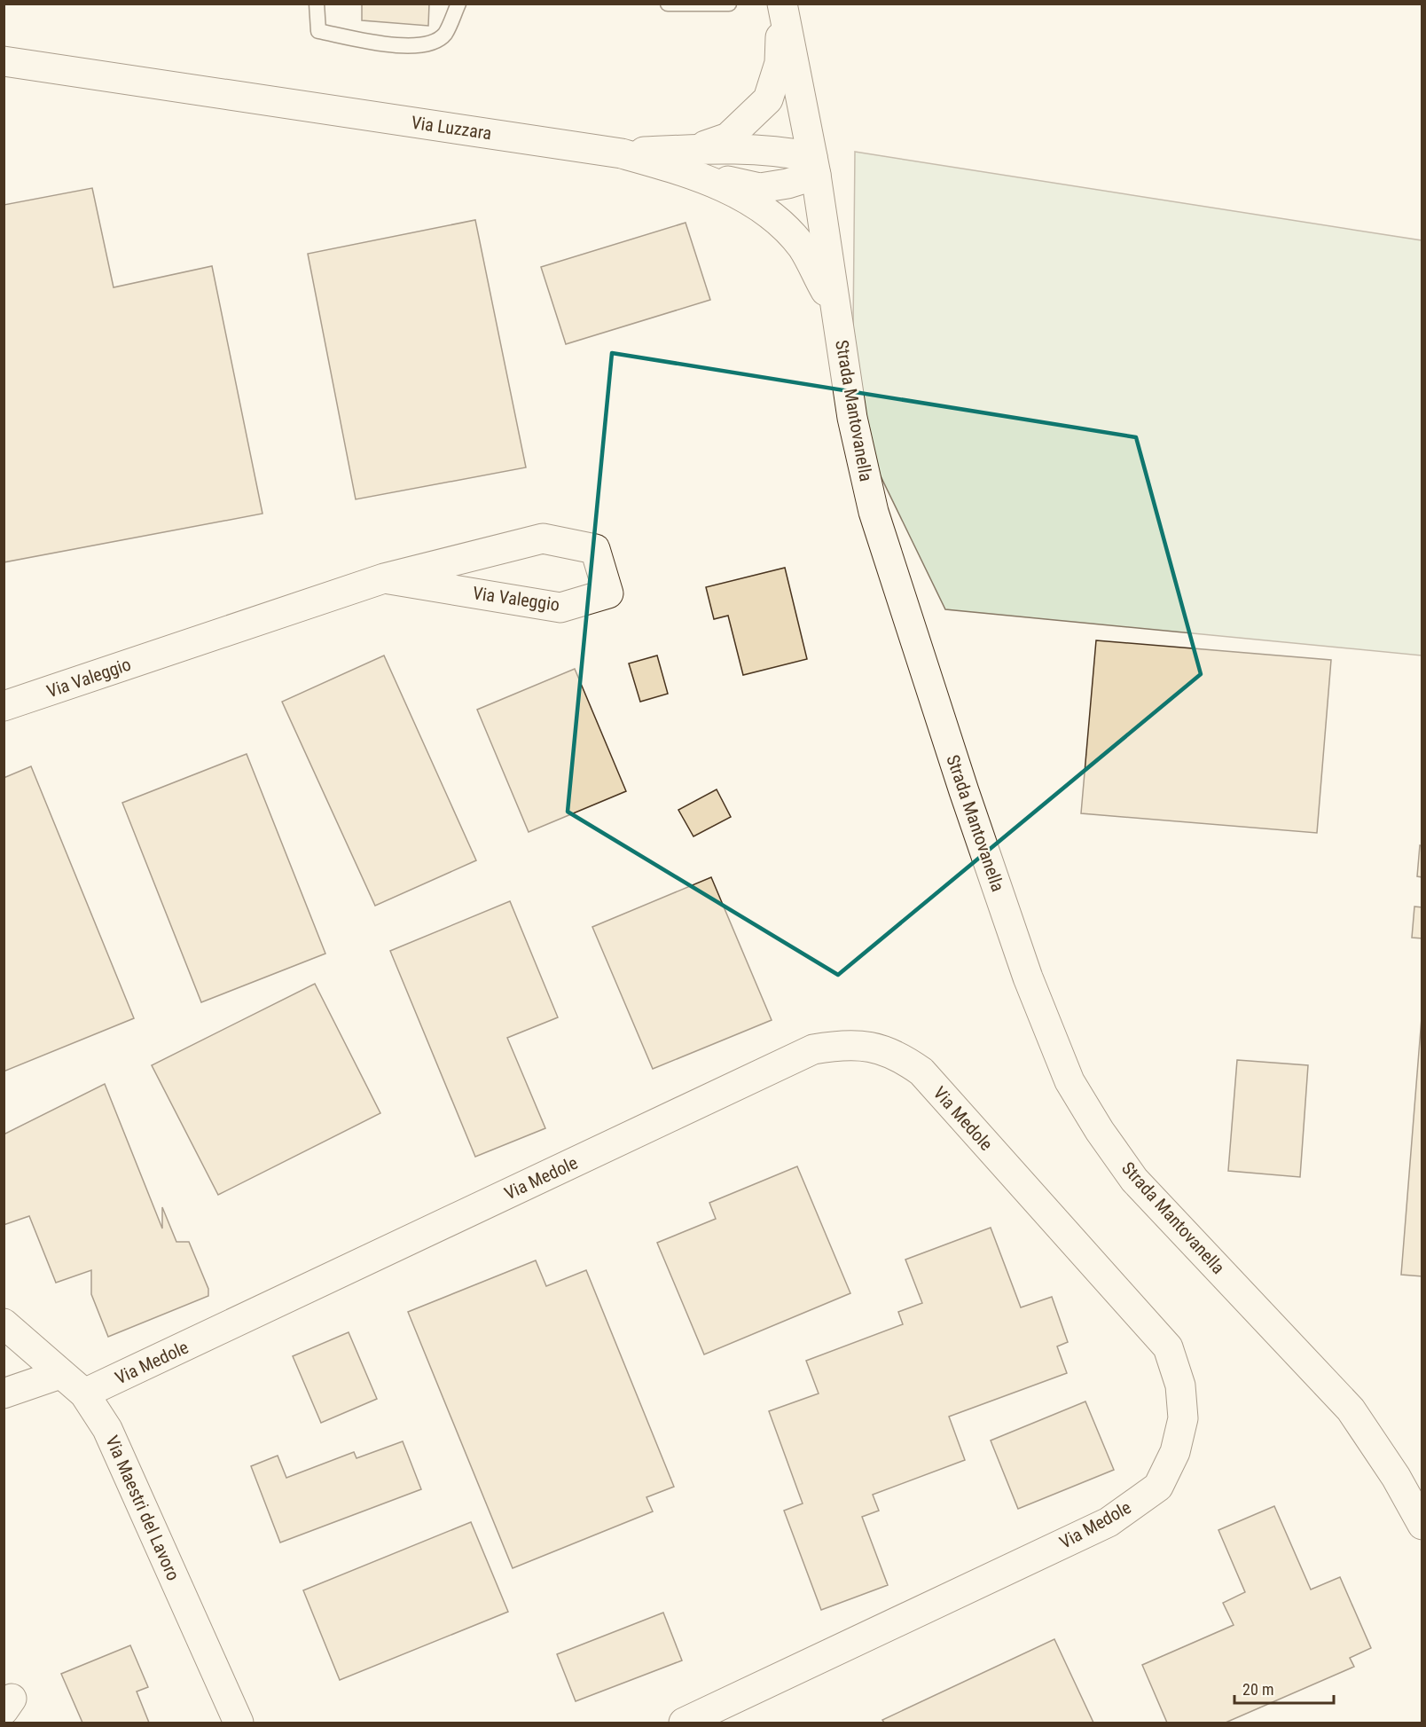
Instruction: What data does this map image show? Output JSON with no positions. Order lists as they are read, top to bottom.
{
  "streets": {
    "street": [
      "Via Luzzara",
      "Strada Mantovanella",
      "Via Valeggio",
      "Via Medole",
      "Via Maestri del Lavoro"
    ]
  },
  "crossings": [
    ["Via Luzzara", "Strada Mantovanella"],
    ["Via Medole", "Via Maestri del Lavoro"]
  ],
  "scale_bar": "20 m"
}
